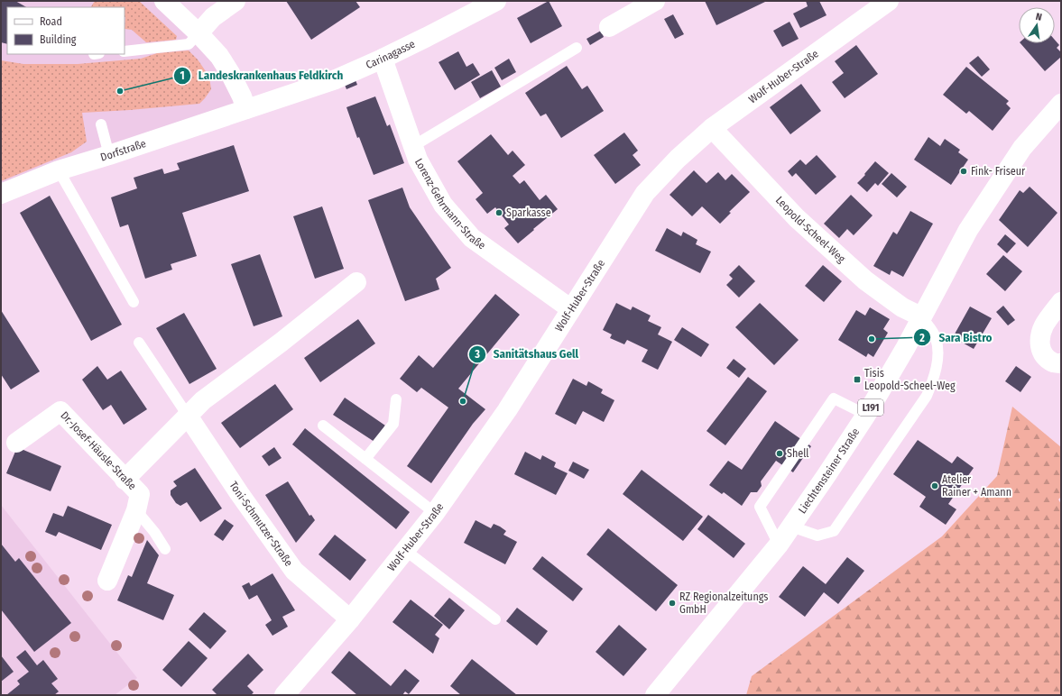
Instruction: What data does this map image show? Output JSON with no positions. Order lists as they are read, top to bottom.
{
  "streets": {
    "street": [
      "Carinagasse",
      "Wolf-Huber-Straße",
      "Dorfstraße",
      "Lorenz-Gehrmann-Straße",
      "Leopold-Scheel-Weg",
      "L191",
      "Dr.-Josef-Häusle-Straße",
      "Liechtensteiner Straße",
      "Toni-Schmutzer-Straße"
    ]
  },
  "crossings": [
    ["Carinagasse", "Dorfstraße"],
    ["Carinagasse", "Lorenz-Gehrmann-Straße"],
    ["Wolf-Huber-Straße", "Lorenz-Gehrmann-Straße"],
    ["Wolf-Huber-Straße", "Leopold-Scheel-Weg"],
    ["Wolf-Huber-Straße", "Toni-Schmutzer-Straße"],
    ["Leopold-Scheel-Weg", "Liechtensteiner Straße"]
  ],
  "places": {
    "other": [
      "Landeskrankenhaus Feldkirch",
      "Fink- Friseur",
      "Sparkasse",
      "Sara Bistro",
      "Sanitätshaus Gell",
      "Shell",
      "Atelier Rainer + Amann",
      "RZ Regionalzeitungs GmbH"
    ],
    "transit": ["Tisis Leopold-Scheel-Weg"]
  },
  "legend": ["Road", "Building"],
  "north": "top"
}
